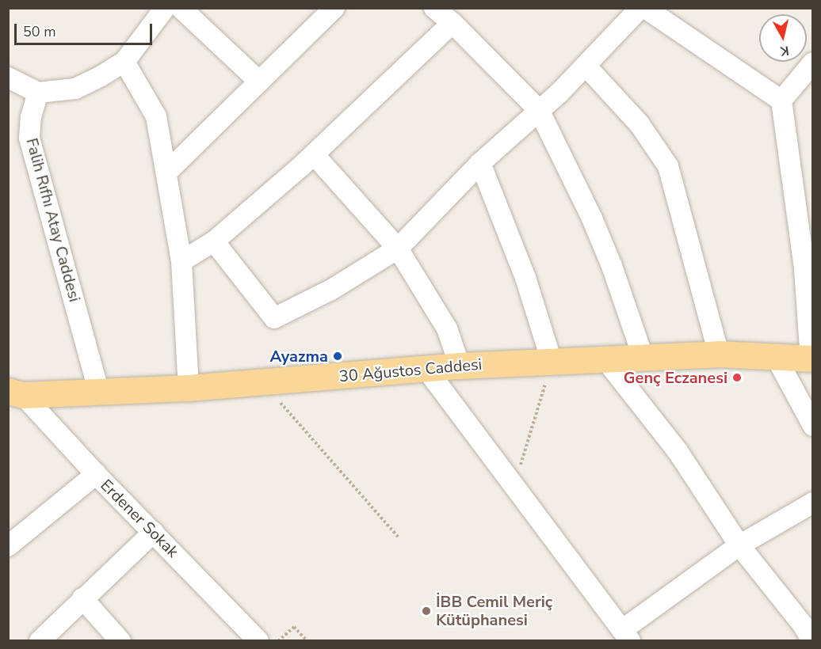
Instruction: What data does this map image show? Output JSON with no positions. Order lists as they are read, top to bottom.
{
  "streets": {
    "main road": ["30 Ağustos Caddesi"],
    "street": ["Falih Rıfhı Atay Caddesi", "Erdener Sokak"]
  },
  "crossings": [
    ["Falih Rıfhı Atay Caddesi", "30 Ağustos Caddesi"],
    ["30 Ağustos Caddesi", "Erdener Sokak"]
  ],
  "places": ["Ayazma", "Genç Eczanesi", "İBB Cemil Meriç Kütüphanesi"],
  "scale_bar": "50 m",
  "north": "bottom"
}
